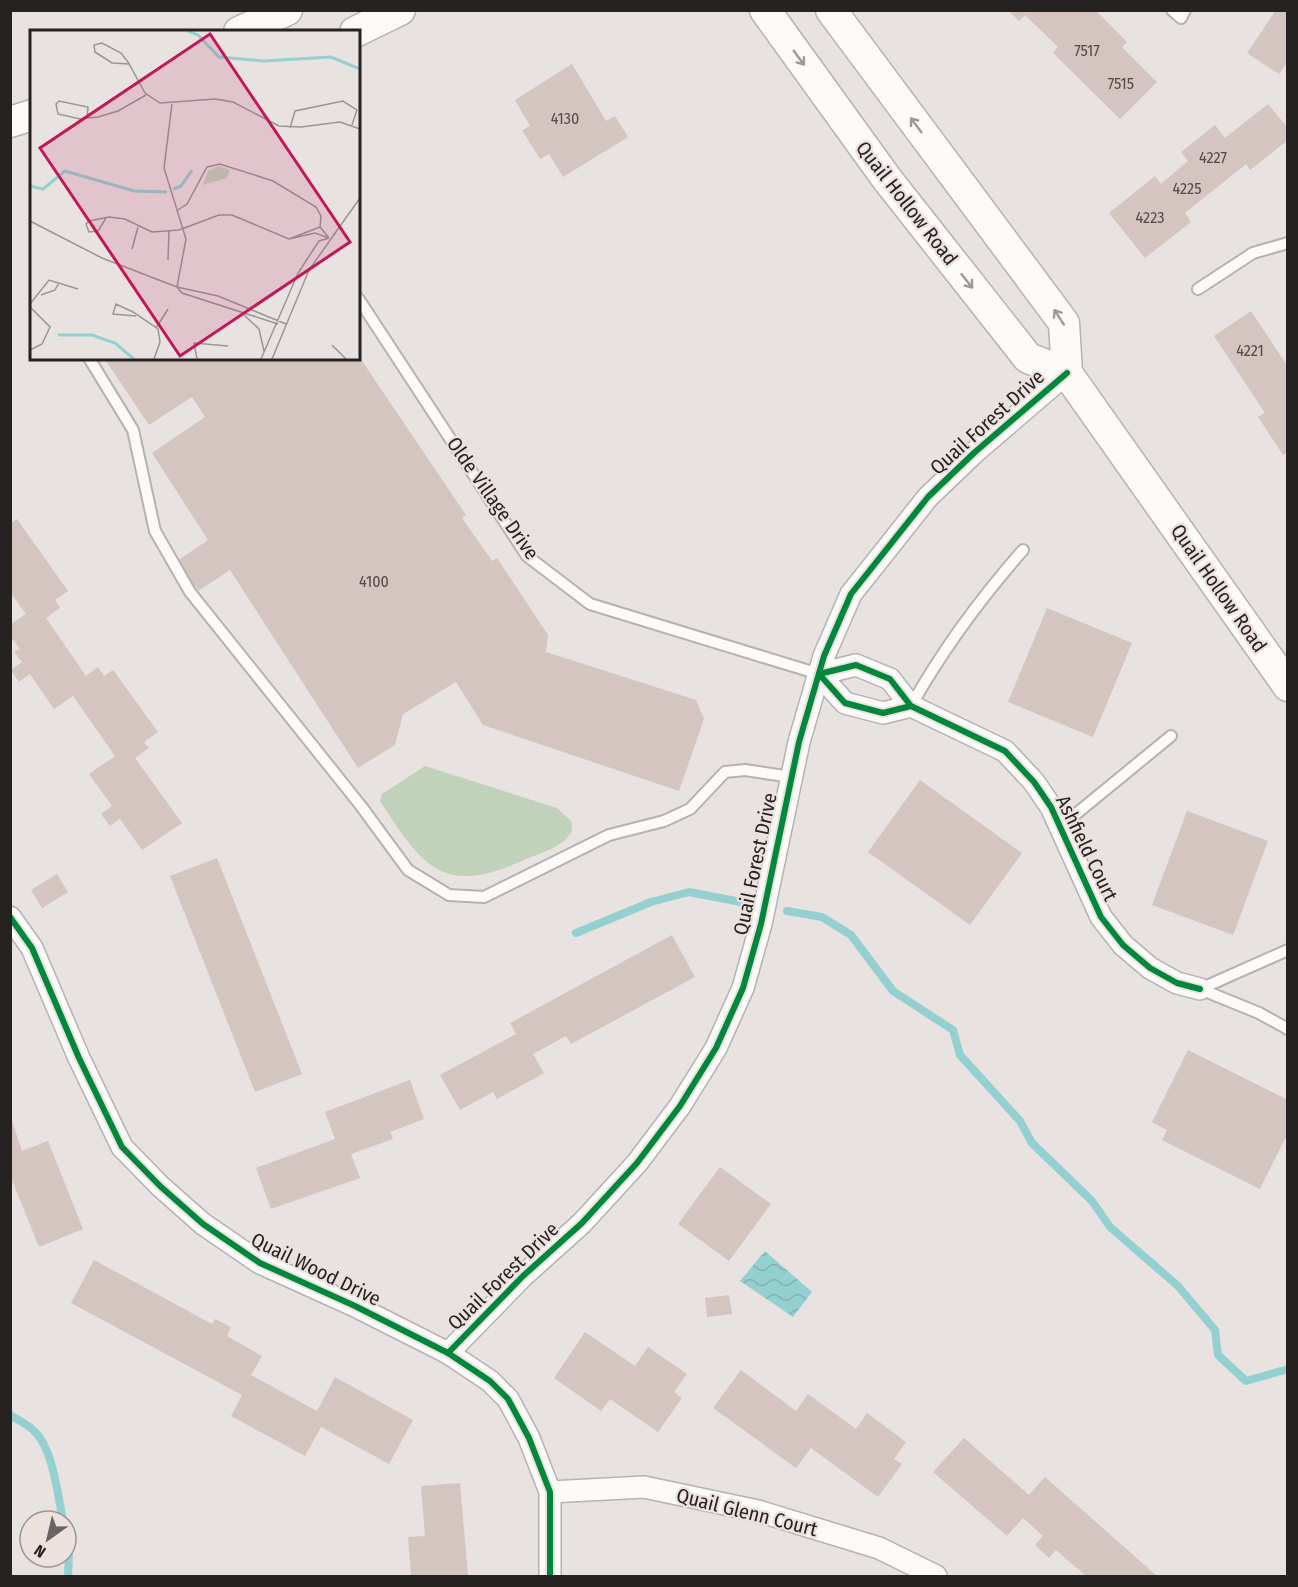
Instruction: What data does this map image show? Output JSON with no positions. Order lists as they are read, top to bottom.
{
  "streets": {
    "main road": ["Quail Hollow Road"],
    "street": [
      "Quail Forest Drive",
      "Ashfield Court",
      "Quail Wood Drive",
      "Quail Glenn Court"
    ],
    "lane": ["Olde Village Drive"]
  },
  "crossings": [
    ["Quail Hollow Road", "Quail Forest Drive"],
    ["Quail Forest Drive", "Olde Village Drive"],
    ["Quail Forest Drive", "Ashfield Court"],
    ["Quail Forest Drive", "Quail Wood Drive"],
    ["Olde Village Drive", "Ashfield Court"],
    ["Quail Wood Drive", "Quail Glenn Court"]
  ],
  "house_numbers": [
    "7517",
    "7515",
    "4130",
    "4227",
    "4225",
    "4223",
    "4221",
    "4100"
  ],
  "north": "bottom left"
}
